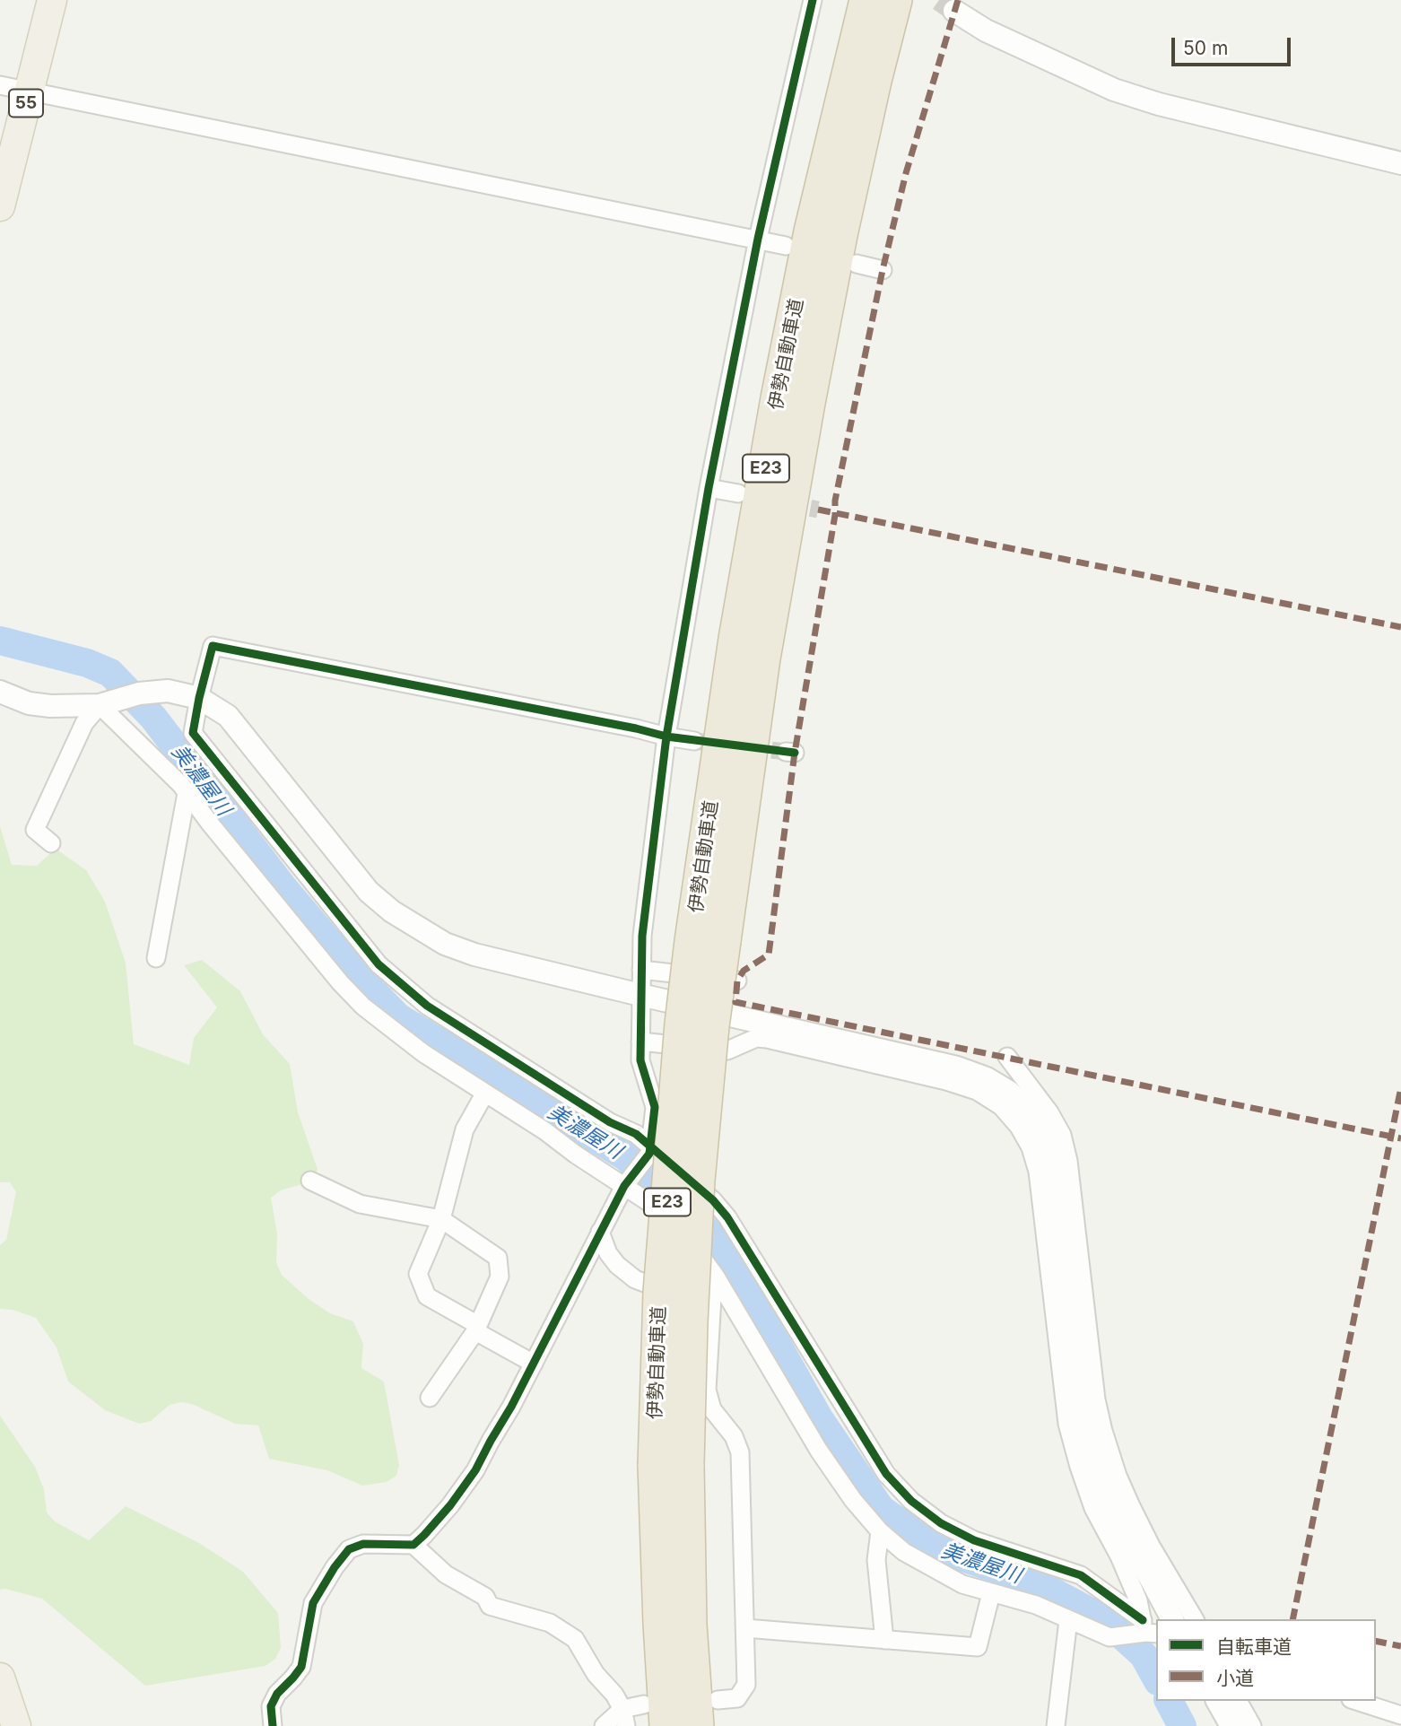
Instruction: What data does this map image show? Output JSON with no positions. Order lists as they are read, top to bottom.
{
  "streets": {
    "highway": ["伊勢自動車道", "E23"],
    "main road": ["55"]
  },
  "water": ["美濃屋川"],
  "legend": ["自転車道", "小道"],
  "scale_bar": "50 m"
}
